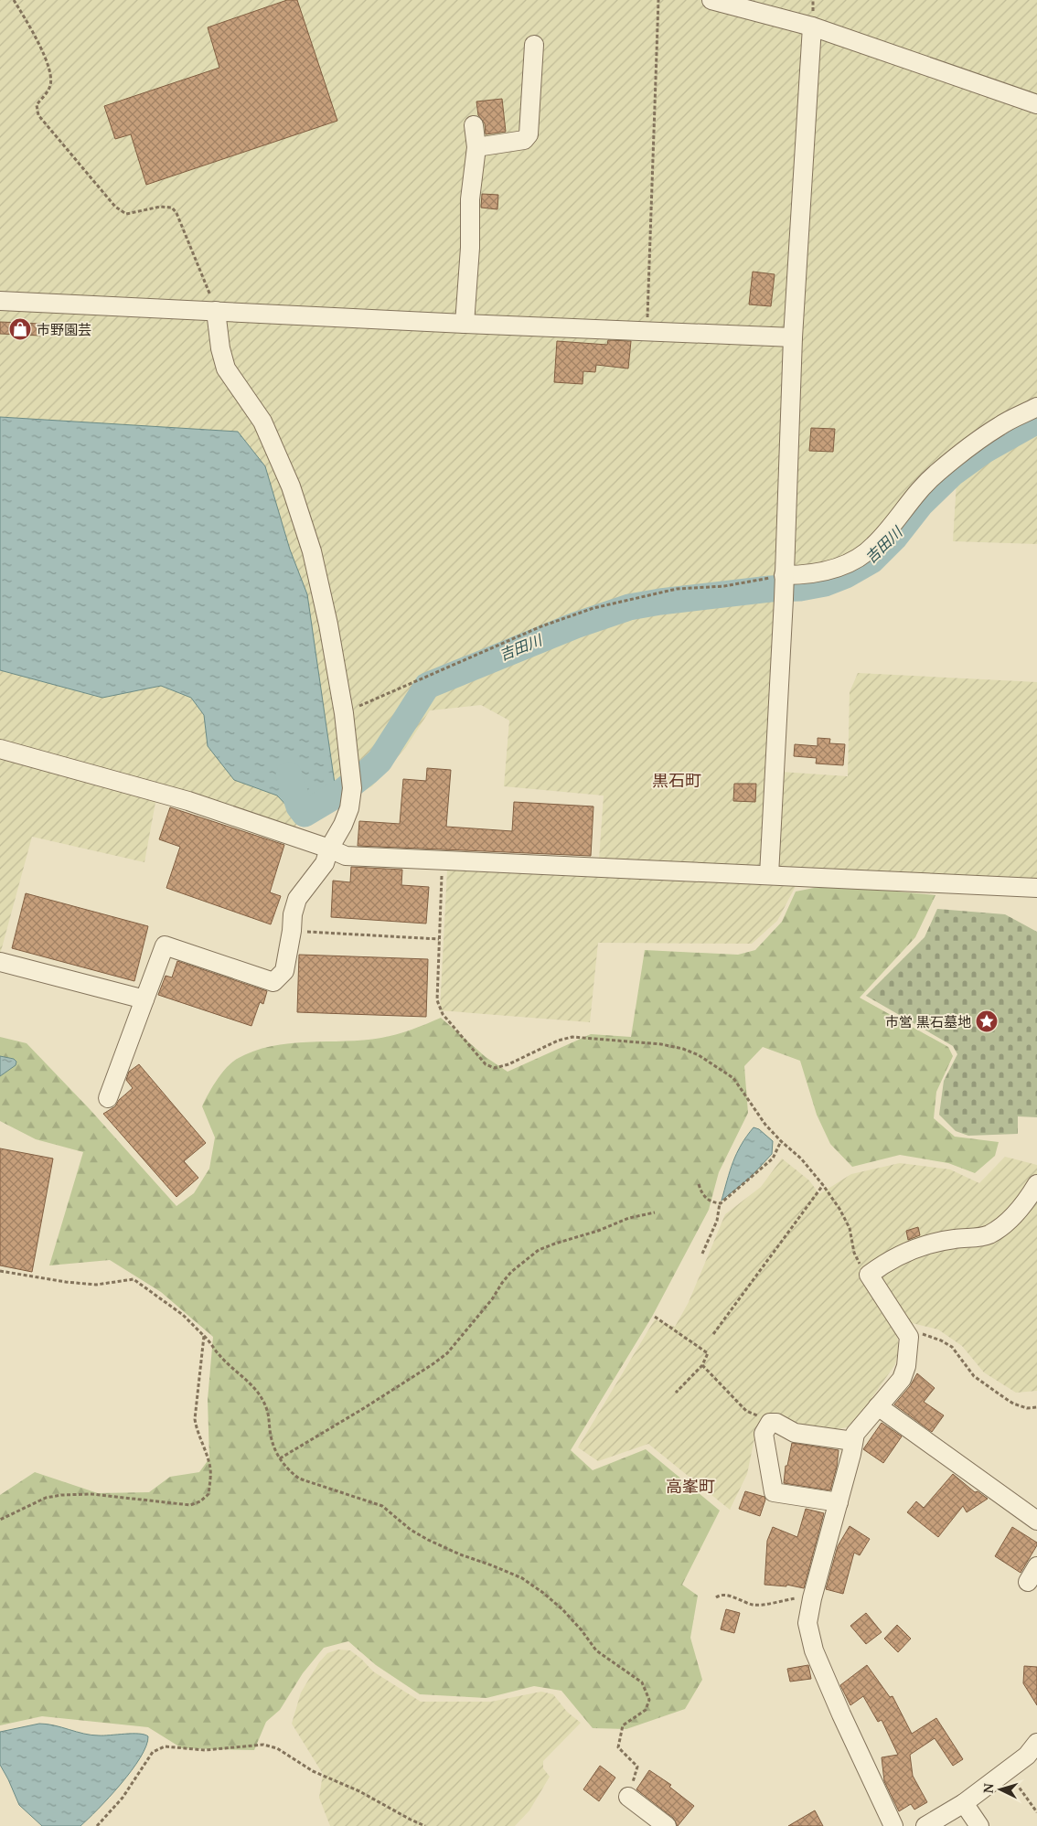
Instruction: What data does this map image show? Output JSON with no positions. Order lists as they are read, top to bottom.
{
  "districts": ["黒石町", "高峯町"],
  "water": ["吉田川"],
  "places": {
    "shop": ["市野園芸"],
    "place": ["市営 黒石墓地"]
  },
  "north": "left"
}
